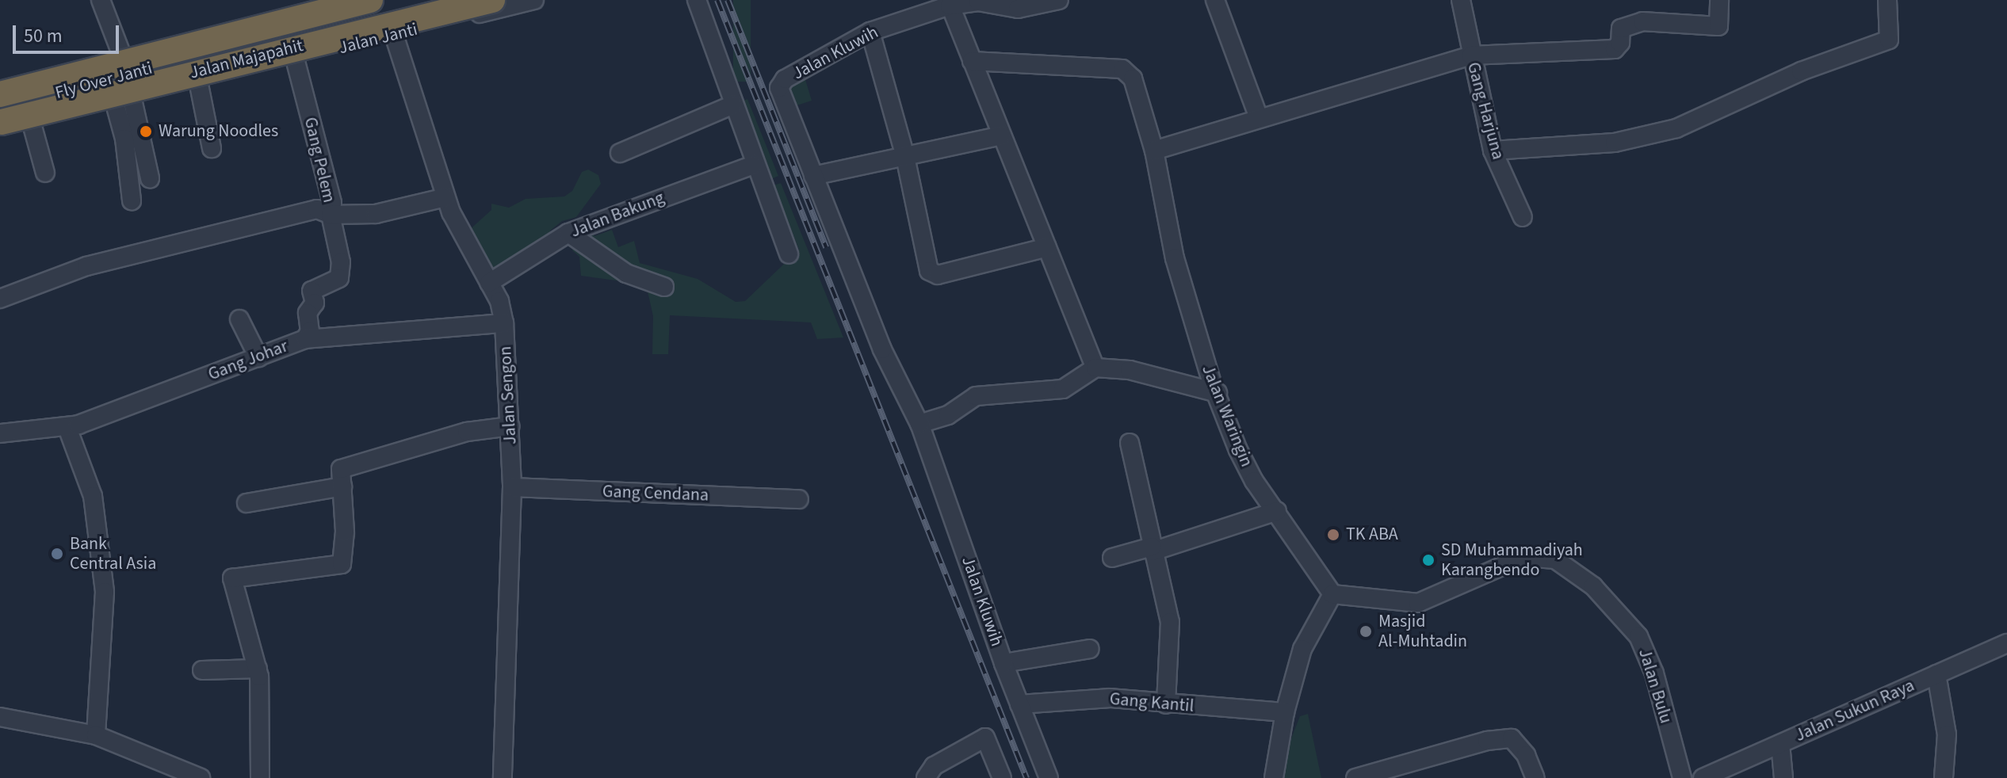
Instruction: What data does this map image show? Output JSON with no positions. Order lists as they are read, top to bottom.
{
  "streets": {
    "highway": ["Jalan Majapahit", "Fly Over Janti"],
    "street": [
      "Jalan Janti",
      "Jalan Kluwih",
      "Gang Harjuna",
      "Gang Pelem",
      "Jalan Bakung",
      "Gang Johar",
      "Jalan Sengon",
      "Jalan Waringin",
      "Gang Cendana",
      "Jalan Bulu",
      "Gang Kantil",
      "Jalan Sukun Raya"
    ]
  },
  "crossings": [
    ["Jalan Janti", "Jalan Majapahit"],
    ["Jalan Janti", "Fly Over Janti"],
    ["Jalan Janti", "Gang Pelem"],
    ["Jalan Janti", "Jalan Sengon"],
    ["Jalan Kluwih", "Gang Kantil"],
    ["Jalan Majapahit", "Fly Over Janti"],
    ["Gang Pelem", "Gang Johar"],
    ["Jalan Bakung", "Jalan Sengon"],
    ["Gang Johar", "Jalan Sengon"],
    ["Jalan Sengon", "Gang Cendana"],
    ["Jalan Waringin", "Jalan Bulu"]
  ],
  "places": [
    "Warung Noodles",
    "TK ABA",
    "Bank Central Asia",
    "SD Muhammadiyah Karangbendo",
    "Masjid Al-Muhtadin"
  ],
  "scale_bar": "50 m"
}
